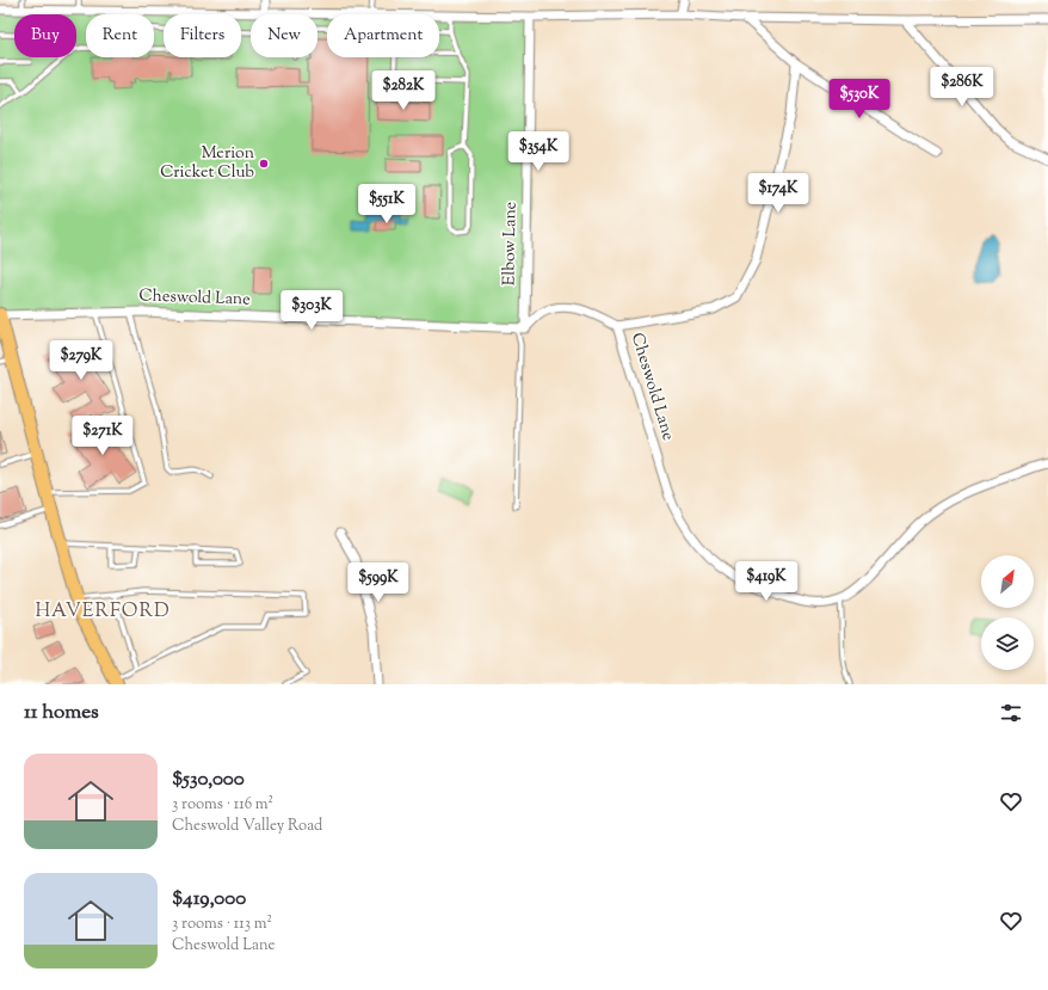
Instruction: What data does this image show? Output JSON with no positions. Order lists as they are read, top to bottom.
{
  "streets": {
    "street": ["Elbow Lane", "Cheswold Lane"]
  },
  "crossings": [
    ["Elbow Lane", "Cheswold Lane"]
  ],
  "districts": ["HAVERFORD"],
  "places": ["Merion Cricket Club"],
  "north": "top right",
  "page": {
    "chip": [
      "Buy",
      "Rent",
      "Filters",
      "New",
      "Apartment"
    ],
    "price": [
      "$286K",
      "$282K",
      "$530K",
      "$354K",
      "$174K",
      "$551K",
      "$303K",
      "$279K",
      "$271K",
      "$419K",
      "$599K"
    ],
    "heading": "11 homes",
    "list": [
      {
        "name": "$530,000",
        "note": "3 rooms · 116 m² · Cheswold Valley Road"
      },
      {
        "name": "$419,000",
        "note": "3 rooms · 113 m² · Cheswold Lane"
      }
    ]
  }
}
